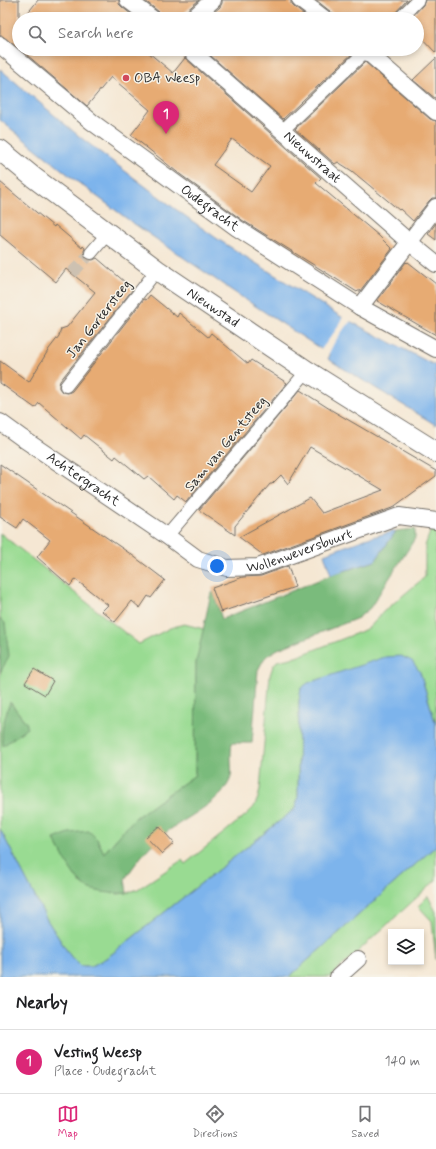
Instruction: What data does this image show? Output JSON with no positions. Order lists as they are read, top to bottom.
{
  "streets": {
    "street": [
      "Nieuwstraat",
      "Oudegracht",
      "Nieuwstad",
      "Jan Gortersteeg",
      "Sam van Gentsteeg",
      "Achtergracht",
      "Wollenweversbuurt"
    ]
  },
  "crossings": [
    ["Nieuwstad", "Jan Gortersteeg"],
    ["Nieuwstad", "Sam van Gentsteeg"],
    ["Sam van Gentsteeg", "Achtergracht"],
    ["Sam van Gentsteeg", "Wollenweversbuurt"],
    ["Achtergracht", "Wollenweversbuurt"]
  ],
  "places": ["OBA Weesp"],
  "page": {
    "search": "Search here",
    "pins": "1",
    "heading": "Nearby",
    "list": [
      {
        "mark": "1",
        "name": "Vesting Weesp",
        "note": "Place · Oudegracht",
        "value": "140 m"
      }
    ],
    "nav": ["Map", "Directions", "Saved"]
  }
}
